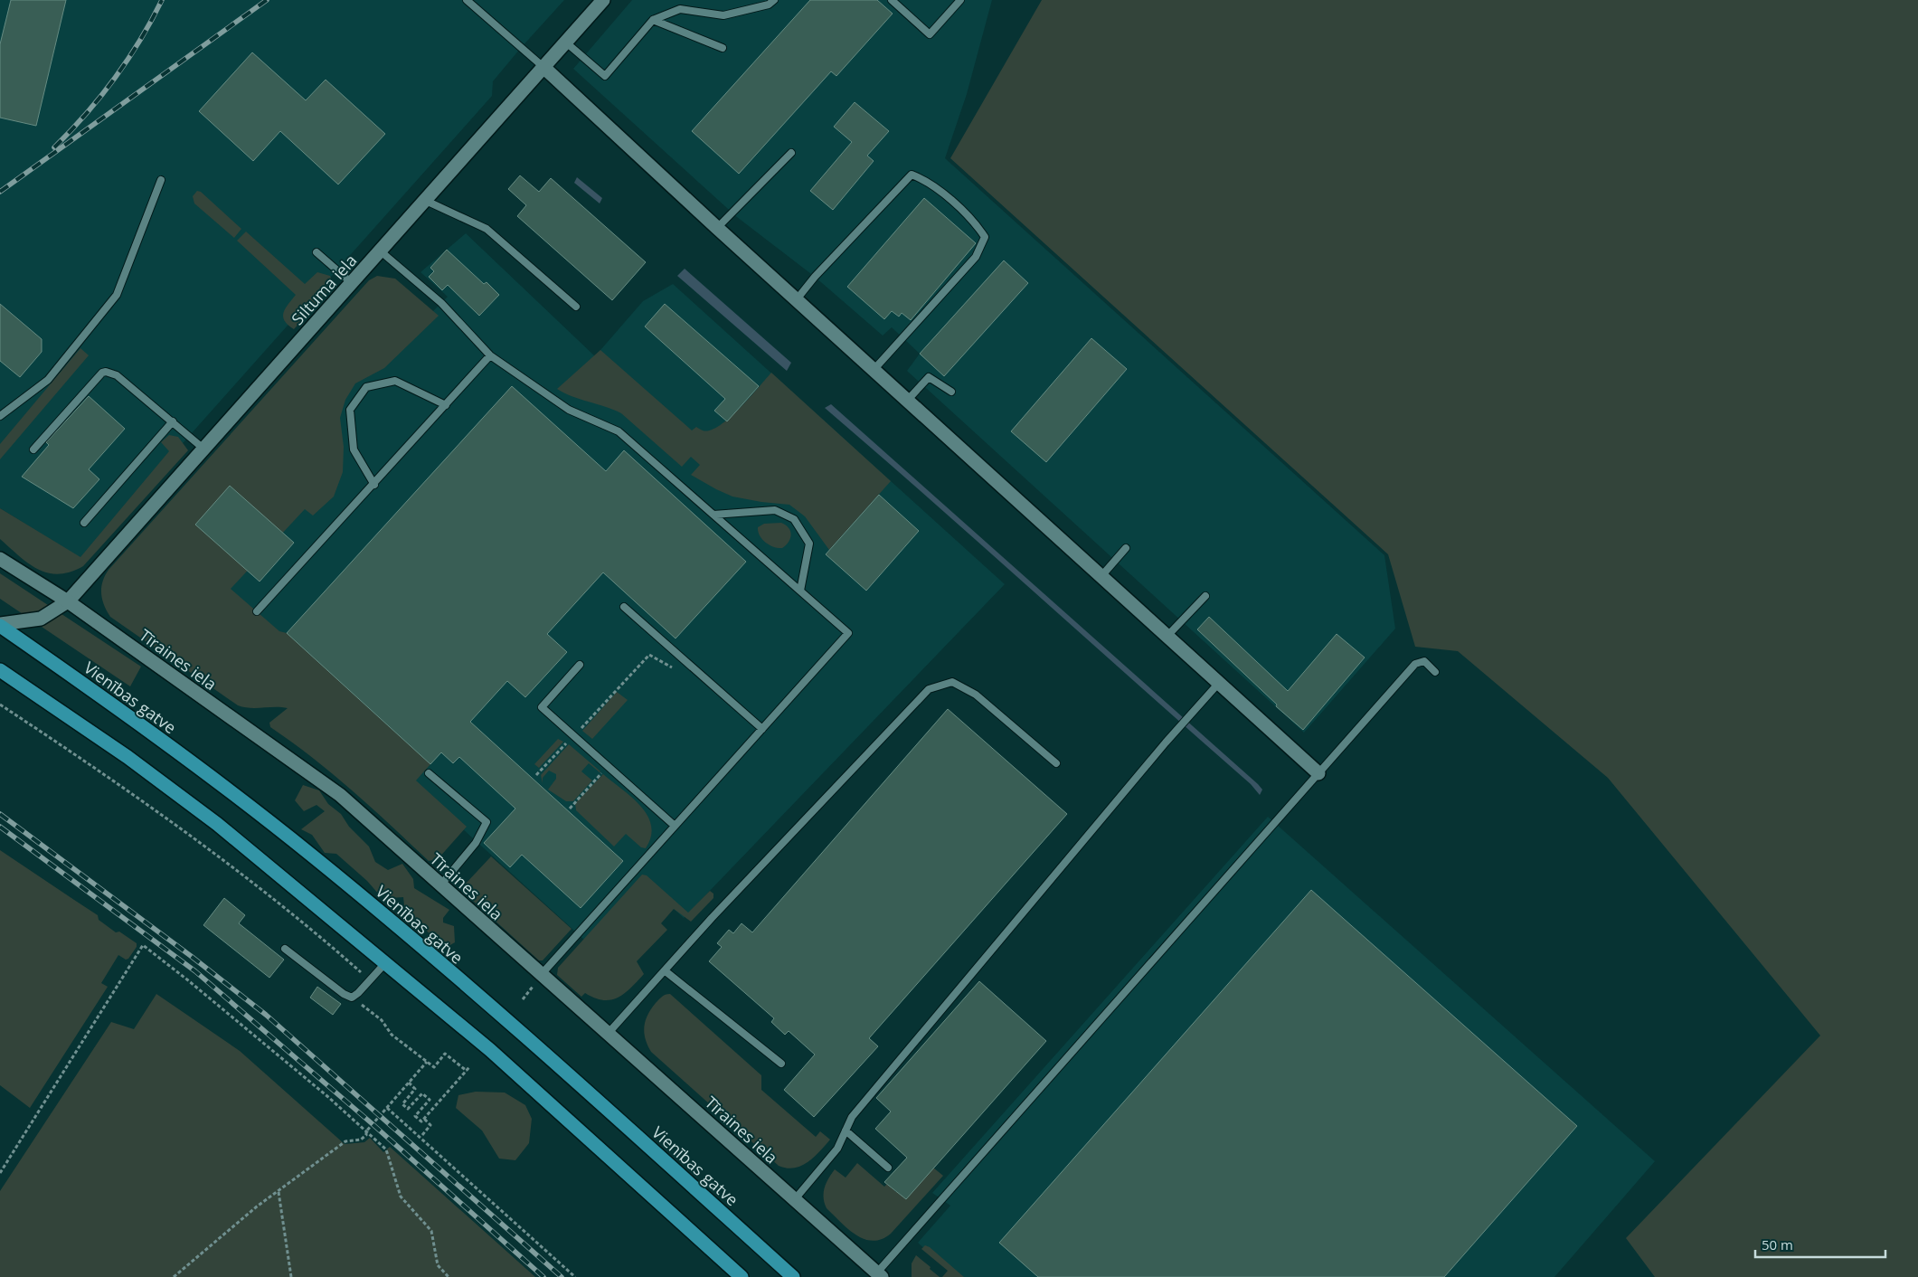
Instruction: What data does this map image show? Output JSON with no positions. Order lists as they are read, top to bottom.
{
  "streets": {
    "highway": ["Vienības gatve"],
    "street": ["Siltuma iela", "Tīraines iela"]
  },
  "crossings": [
    ["Siltuma iela", "Tīraines iela"],
    ["Siltuma iela", "Vienības gatve"]
  ],
  "scale_bar": "50 m"
}
